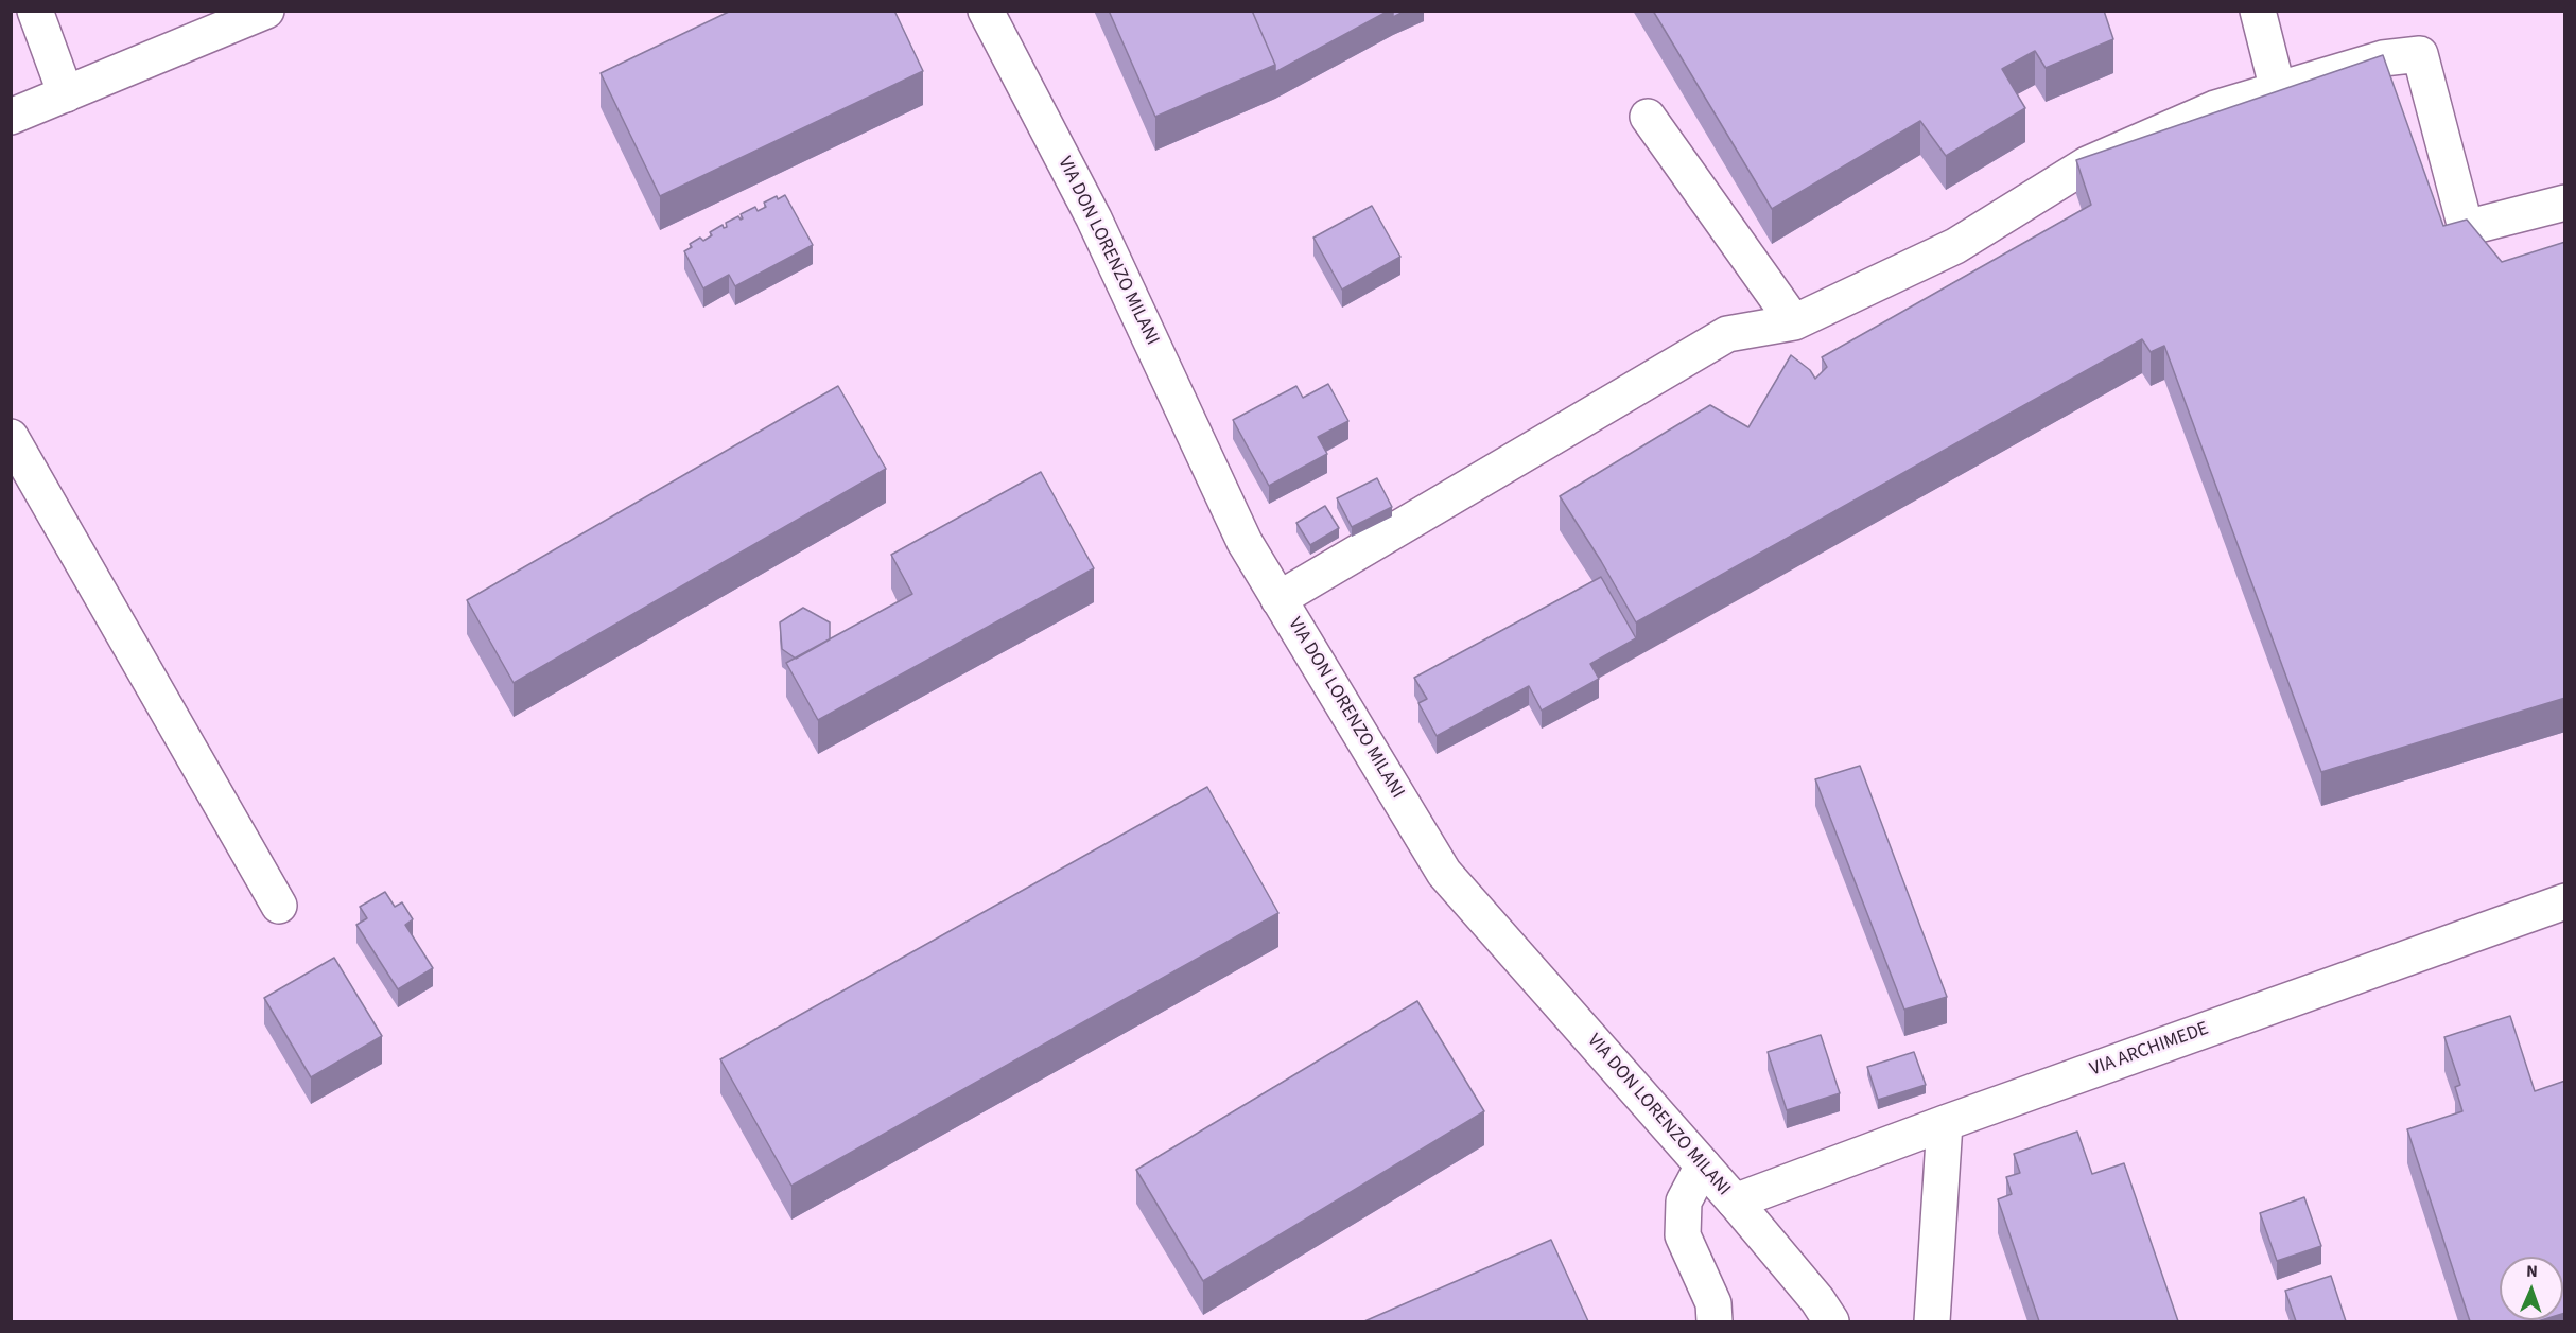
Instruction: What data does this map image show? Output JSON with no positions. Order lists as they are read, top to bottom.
{
  "streets": {
    "street": ["VIA DON LORENZO MILANI", "VIA ARCHIMEDE"]
  },
  "crossings": [
    ["VIA DON LORENZO MILANI", "VIA ARCHIMEDE"]
  ],
  "north": "top"
}
